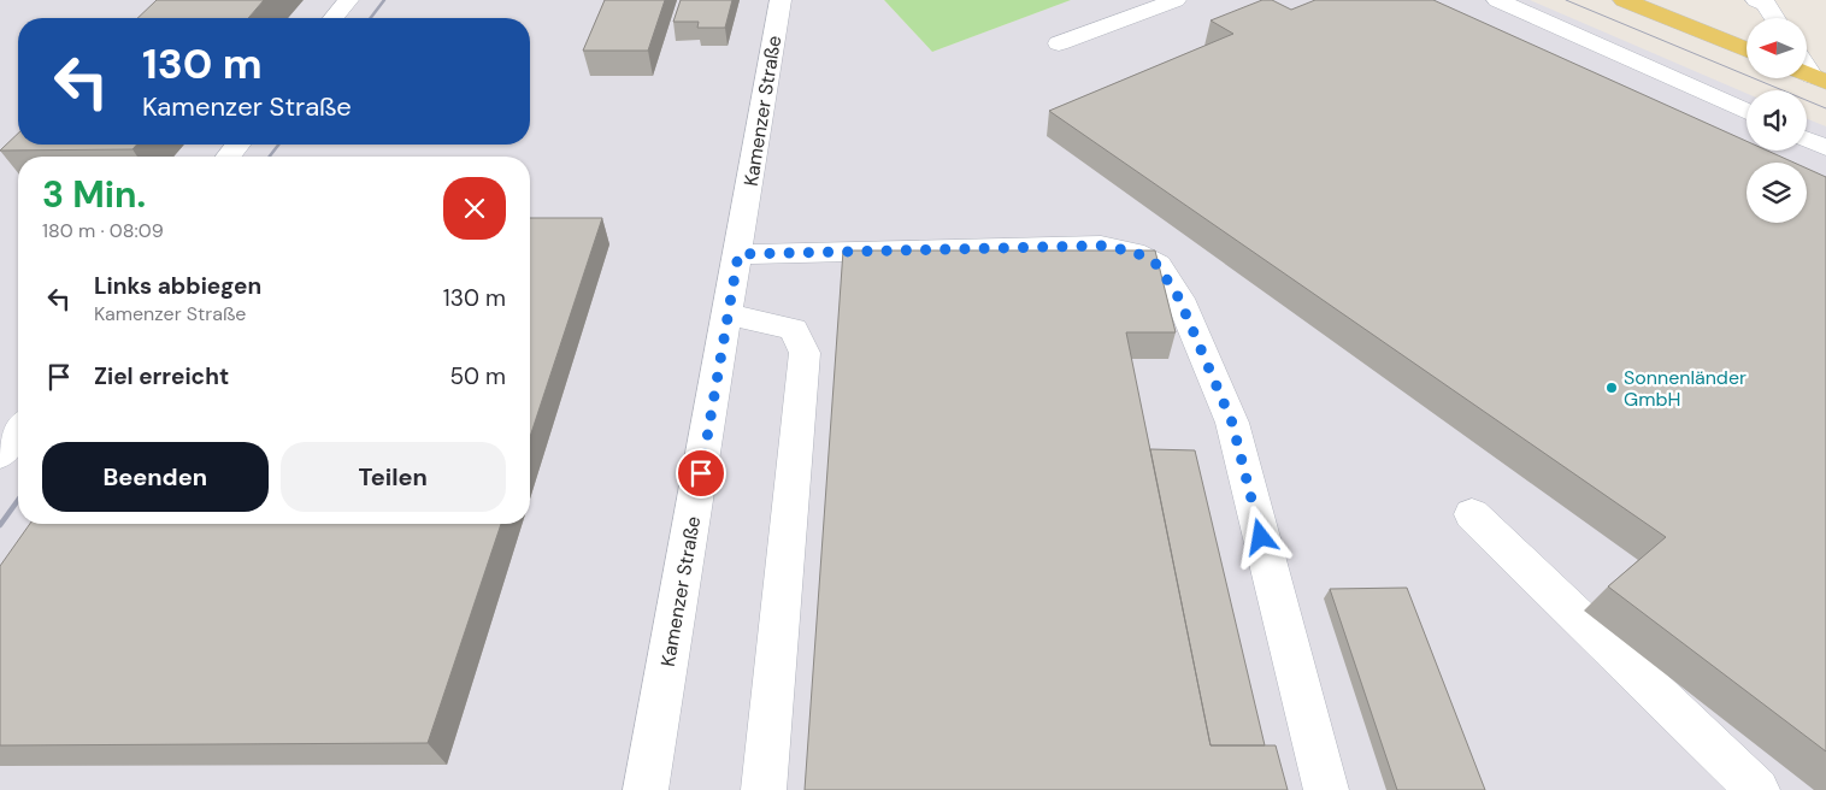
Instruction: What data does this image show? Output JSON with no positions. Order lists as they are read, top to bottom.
{
  "streets": {
    "street": ["Kamenzer Straße"]
  },
  "places": ["Sonnenländer GmbH"],
  "north": "left",
  "page": {
    "turn": ["130 m", "Kamenzer Straße"],
    "heading": ["3 Min.", "180 m · 08:09"],
    "list": [
      {
        "name": "Links abbiegen",
        "note": "Kamenzer Straße",
        "value": "130 m"
      },
      {
        "name": "Ziel erreicht",
        "value": "50 m"
      }
    ],
    "buttons": ["Beenden", "Teilen"]
  }
}
